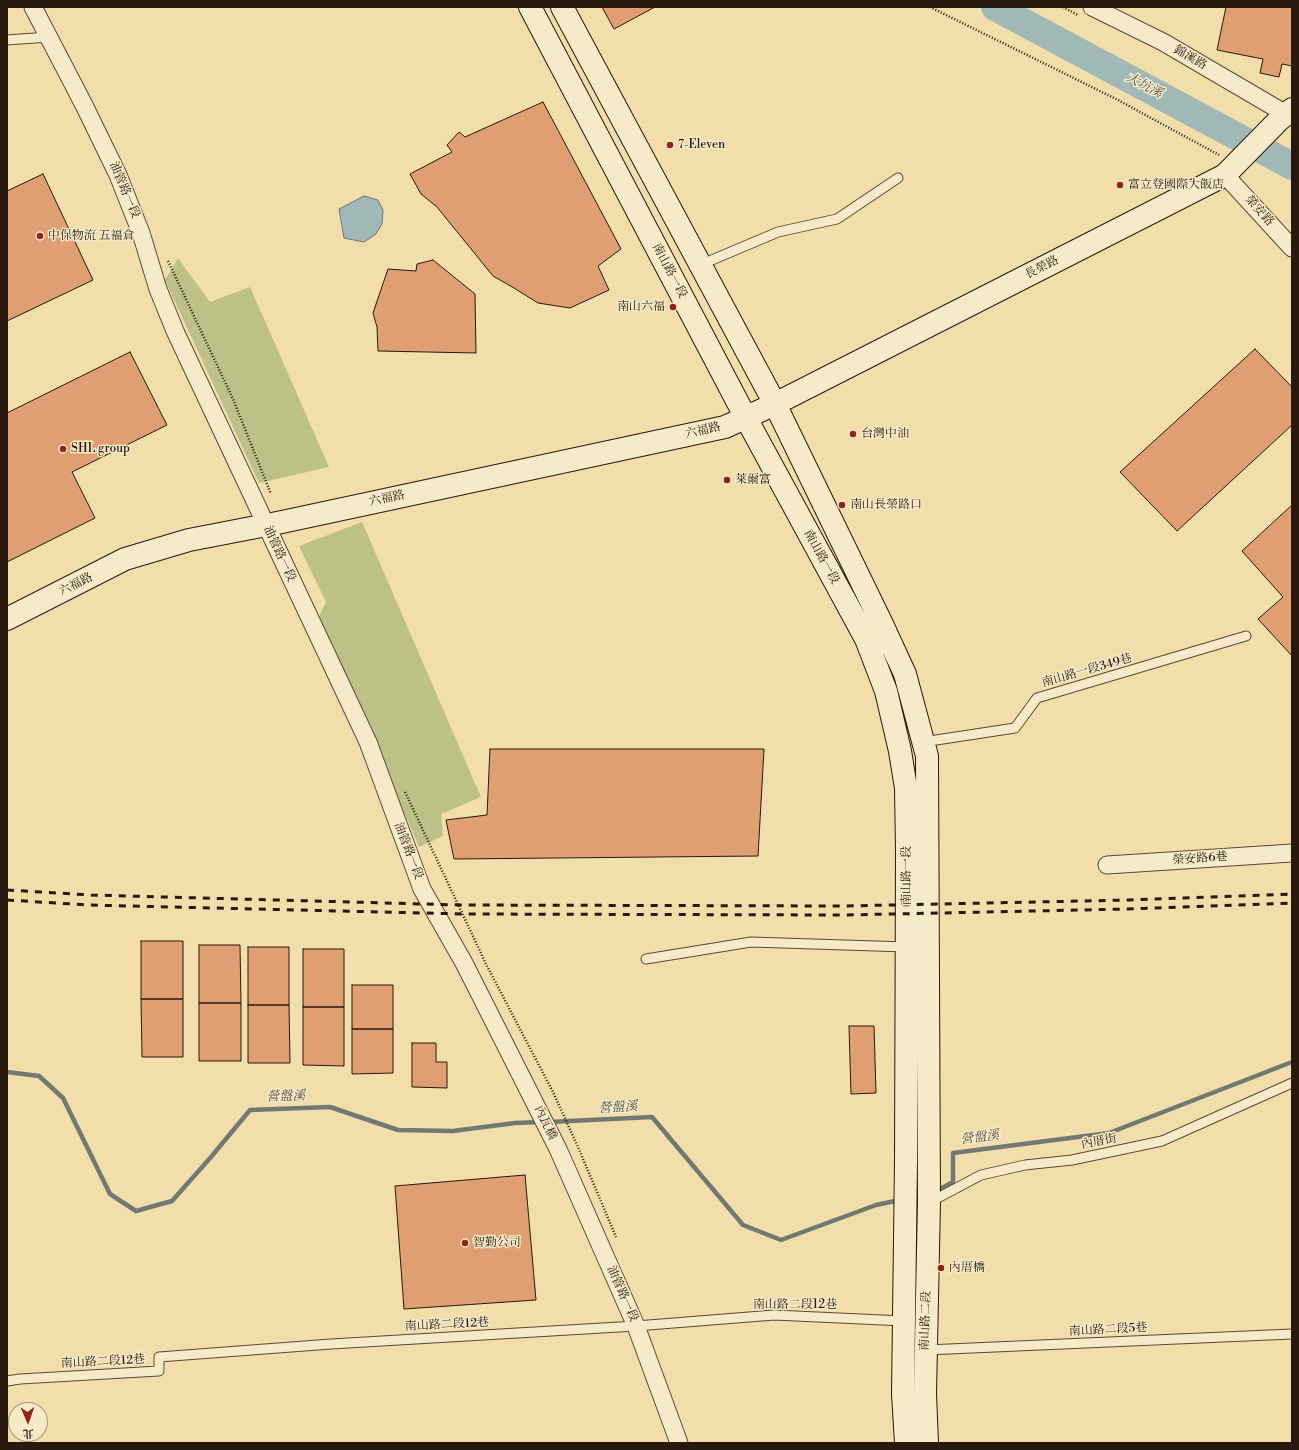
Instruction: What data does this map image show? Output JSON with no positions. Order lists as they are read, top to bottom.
{
  "streets": {
    "street": [
      "錦溪路",
      "油管路一段",
      "榮安路",
      "長榮路",
      "南山路一段",
      "六福路",
      "榮安路6巷",
      "內瓦橋",
      "南山路二段"
    ],
    "lane": [
      "南山路一段349巷",
      "內厝街",
      "南山路二段12巷",
      "南山路二段5巷"
    ]
  },
  "crossings": [
    ["錦溪路", "長榮路"],
    ["油管路一段", "六福路"],
    ["油管路一段", "內瓦橋"],
    ["油管路一段", "南山路二段12巷"],
    ["榮安路", "長榮路"],
    ["長榮路", "南山路一段"],
    ["長榮路", "六福路"],
    ["南山路一段", "六福路"],
    ["南山路一段", "南山路一段349巷"],
    ["南山路一段", "內厝街"],
    ["南山路一段", "南山路二段"],
    ["內厝街", "南山路二段"],
    ["南山路二段12巷", "南山路二段"],
    ["南山路二段12巷", "南山路二段5巷"],
    ["南山路二段", "南山路二段5巷"]
  ],
  "water": ["大坑溪", "營盤溪"],
  "places": [
    "7-Eleven",
    "富立登國際大飯店",
    "中保物流 五福倉",
    "南山六福",
    "台灣中油",
    "SHL group",
    "萊爾富",
    "南山長榮路口",
    "智勤公司",
    "內厝橋"
  ],
  "north": "bottom"
}
